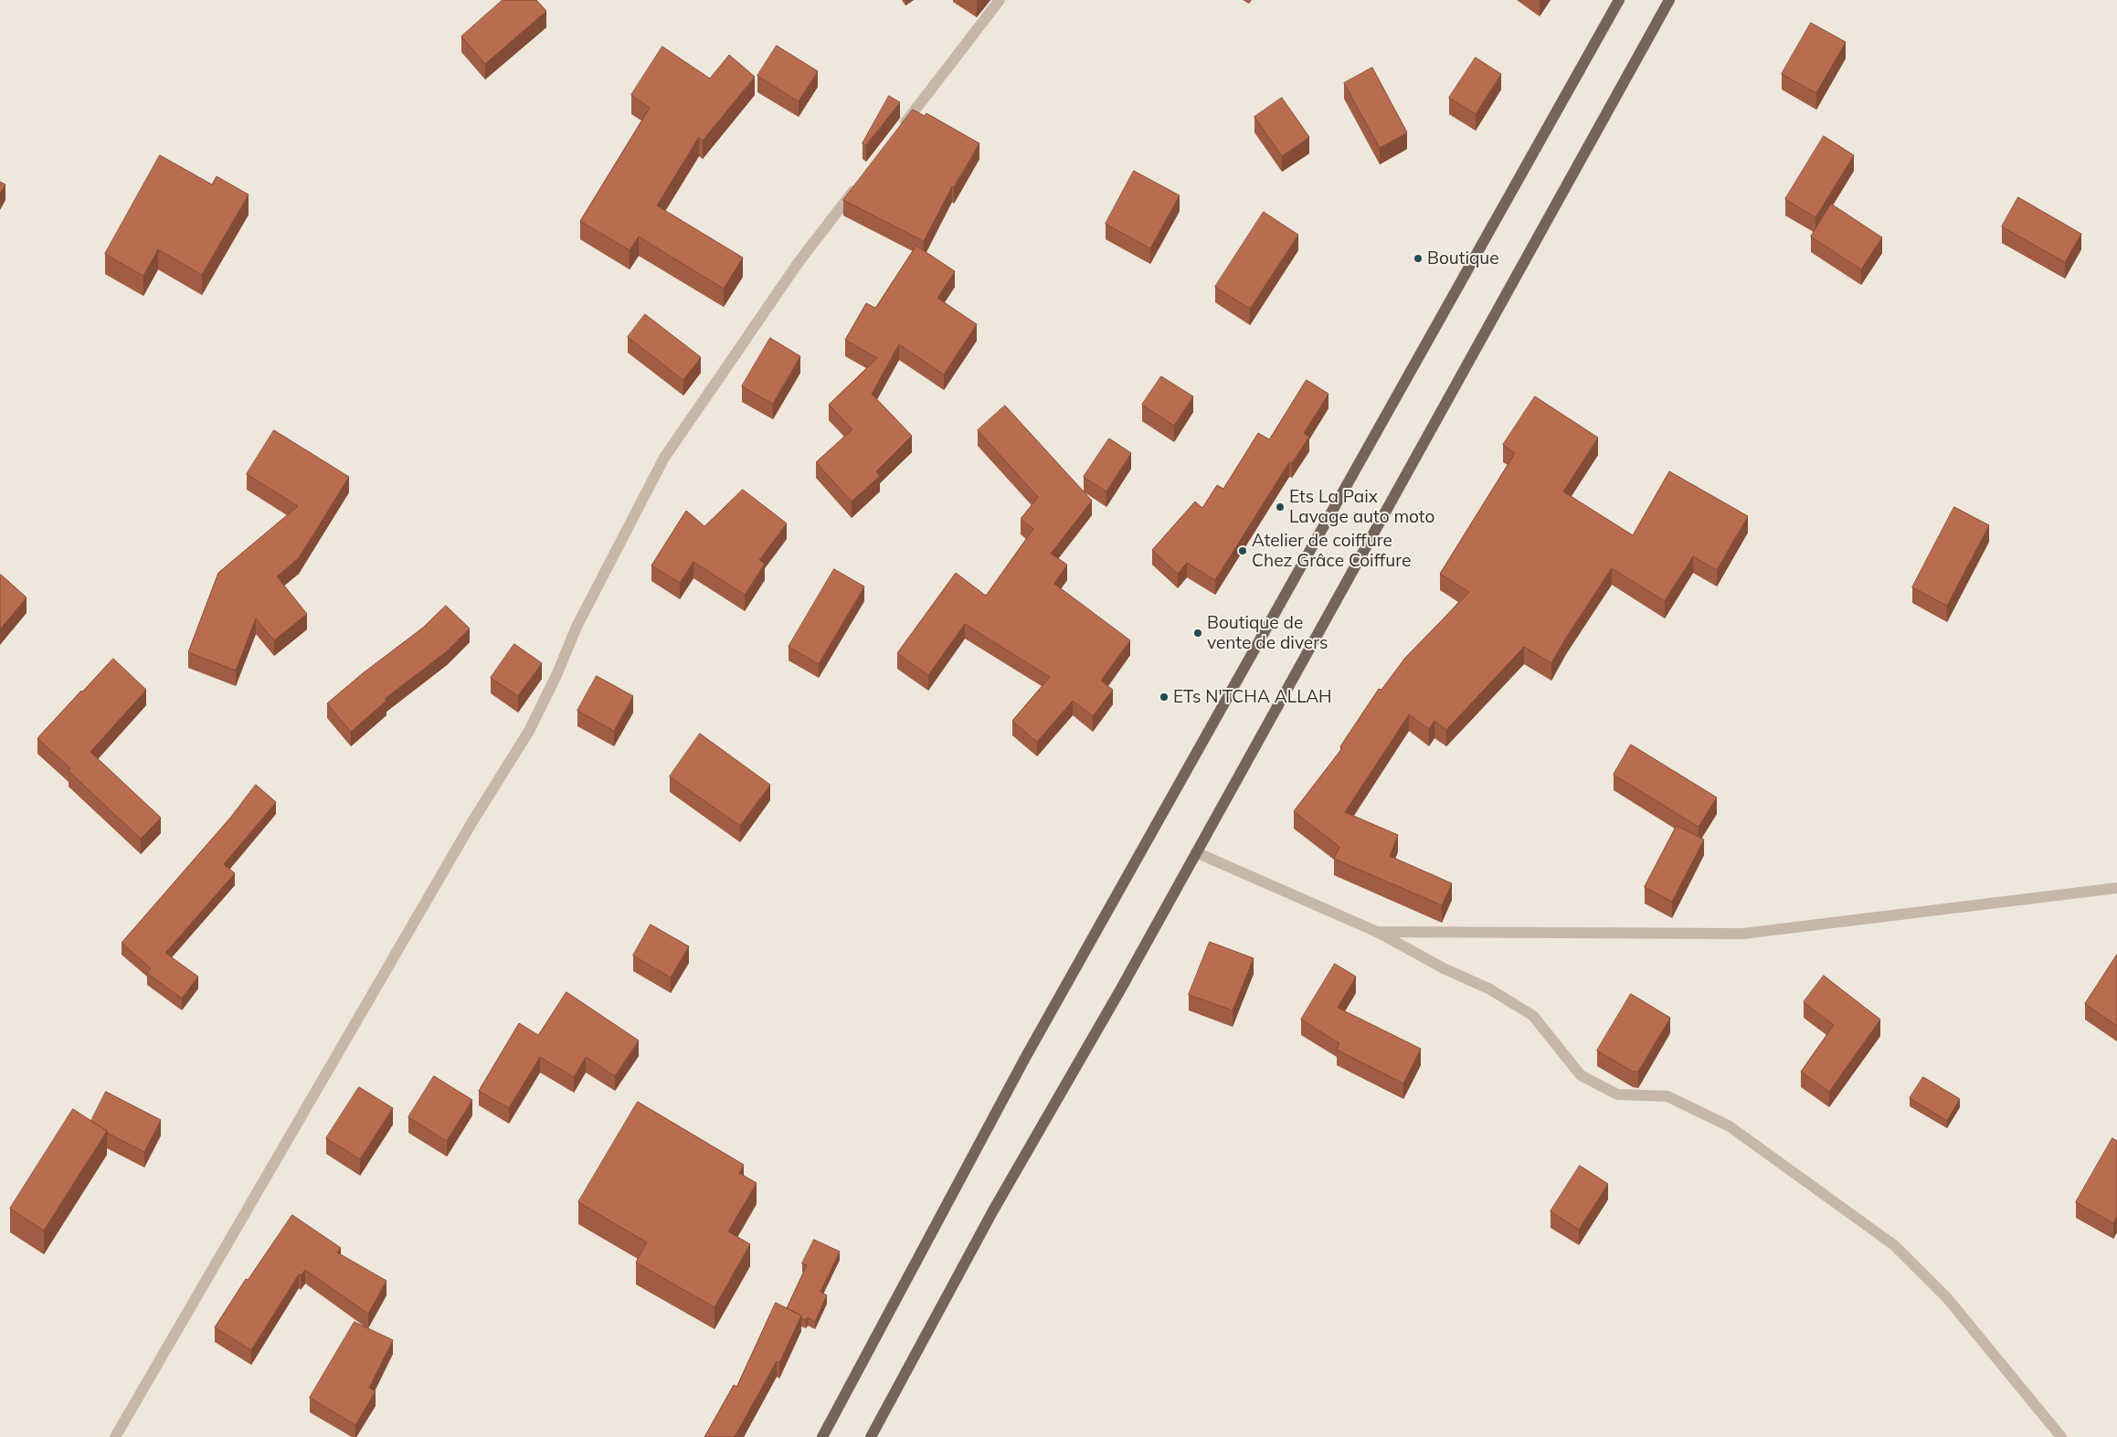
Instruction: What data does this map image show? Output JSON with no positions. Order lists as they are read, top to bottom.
{
  "places": [
    "Boutique",
    "Ets La Paix Lavage auto moto",
    "Atelier de coiffure Chez Grâce Coiffure",
    "Boutique de vente de divers",
    "ETs N'TCHA ALLAH"
  ]
}
